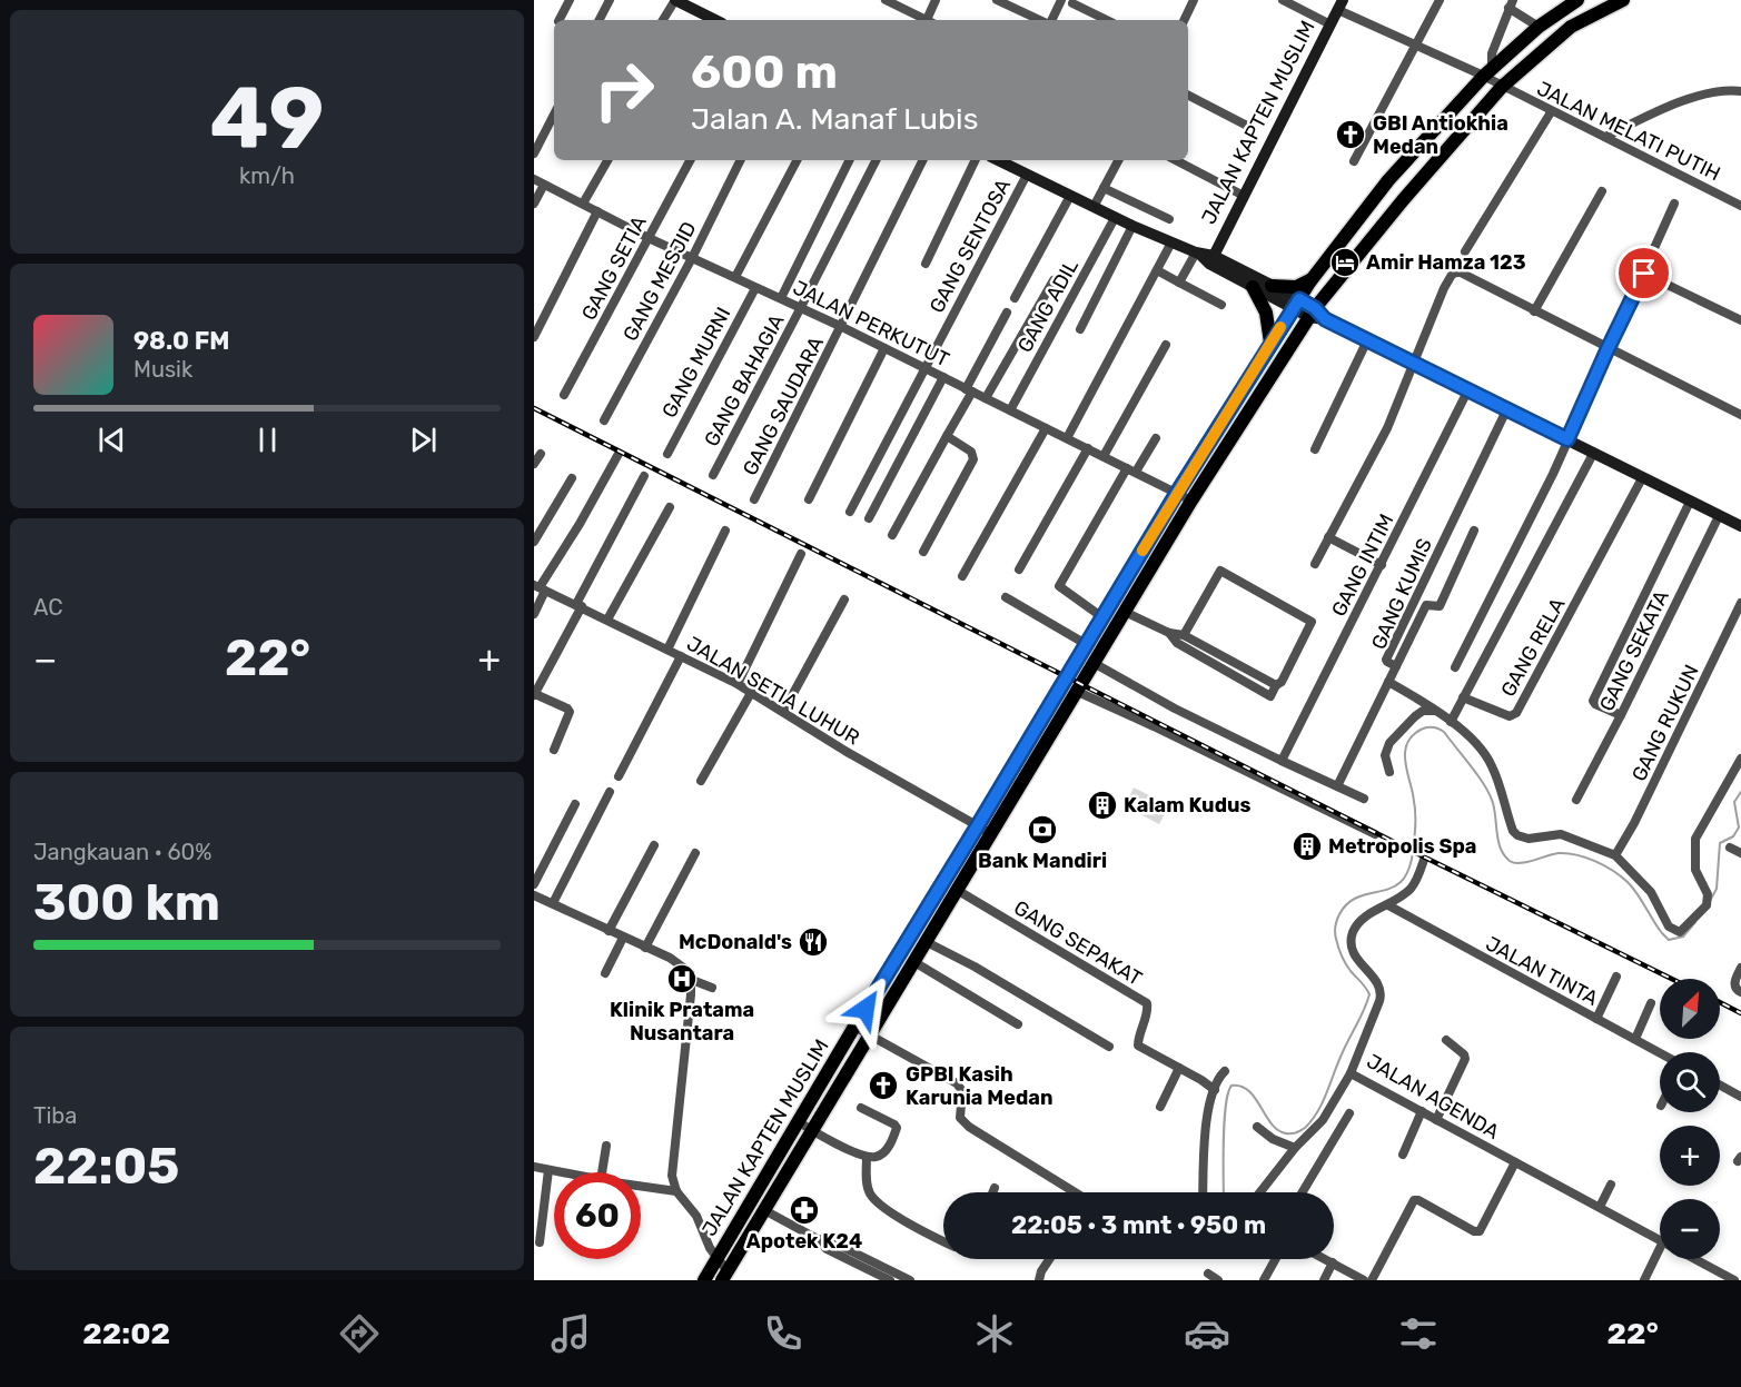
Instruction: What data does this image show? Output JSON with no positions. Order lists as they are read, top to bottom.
{
  "streets": {
    "main road": ["JALAN KAPTEN MUSLIM"],
    "street": [
      "JALAN MELATI PUTIH",
      "GANG SENTOSA",
      "GANG SETIA",
      "GANG MESJID",
      "GANG ADIL",
      "JALAN PERKUTUT",
      "GANG MURNI",
      "GANG BAHAGIA",
      "GANG SAUDARA",
      "GANG INTIM",
      "GANG KUMIS",
      "GANG RELA",
      "GANG SEKATA",
      "JALAN SETIA LUHUR",
      "GANG RUKUN",
      "GANG SEPAKAT",
      "JALAN TINTA",
      "JALAN AGENDA"
    ]
  },
  "crossings": [
    ["JALAN KAPTEN MUSLIM", "JALAN MELATI PUTIH"],
    ["JALAN KAPTEN MUSLIM", "JALAN PERKUTUT"],
    ["JALAN KAPTEN MUSLIM", "JALAN SETIA LUHUR"],
    ["JALAN KAPTEN MUSLIM", "GANG SEPAKAT"],
    ["GANG SENTOSA", "JALAN PERKUTUT"],
    ["GANG SETIA", "JALAN PERKUTUT"],
    ["GANG MESJID", "JALAN PERKUTUT"],
    ["GANG ADIL", "JALAN PERKUTUT"],
    ["JALAN PERKUTUT", "GANG MURNI"],
    ["JALAN PERKUTUT", "GANG BAHAGIA"],
    ["JALAN PERKUTUT", "GANG SAUDARA"],
    ["JALAN TINTA", "JALAN AGENDA"]
  ],
  "places": {
    "church": ["GBI Antiokhia Medan", "GPBI Kasih Karunia Medan"],
    "hotel": ["Amir Hamza 123"],
    "building": ["Kalam Kudus", "Metropolis Spa"],
    "bank": ["Bank Mandiri"],
    "restaurant": ["McDonald's"],
    "hospital": ["Klinik Pratama Nusantara"],
    "pharmacy": ["Apotek K24"]
  },
  "north": "top right",
  "page": {
    "tile": [
      ["49", "km/h"],
      "AC",
      ["Jangkauan · 60%", "300 km"],
      ["Tiba", "22:05"]
    ],
    "turn": ["600 m", "Jalan A. Manaf Lubis"],
    "song": ["98.0 FM", "Musik"],
    "heat": ["−", "22°", "+"],
    "map_buttons": ["+", "−"],
    "limit": "60",
    "trip": "22:05 · 3 mnt · 950 m",
    "tabs": ["22:02", "22°"]
  }
}
